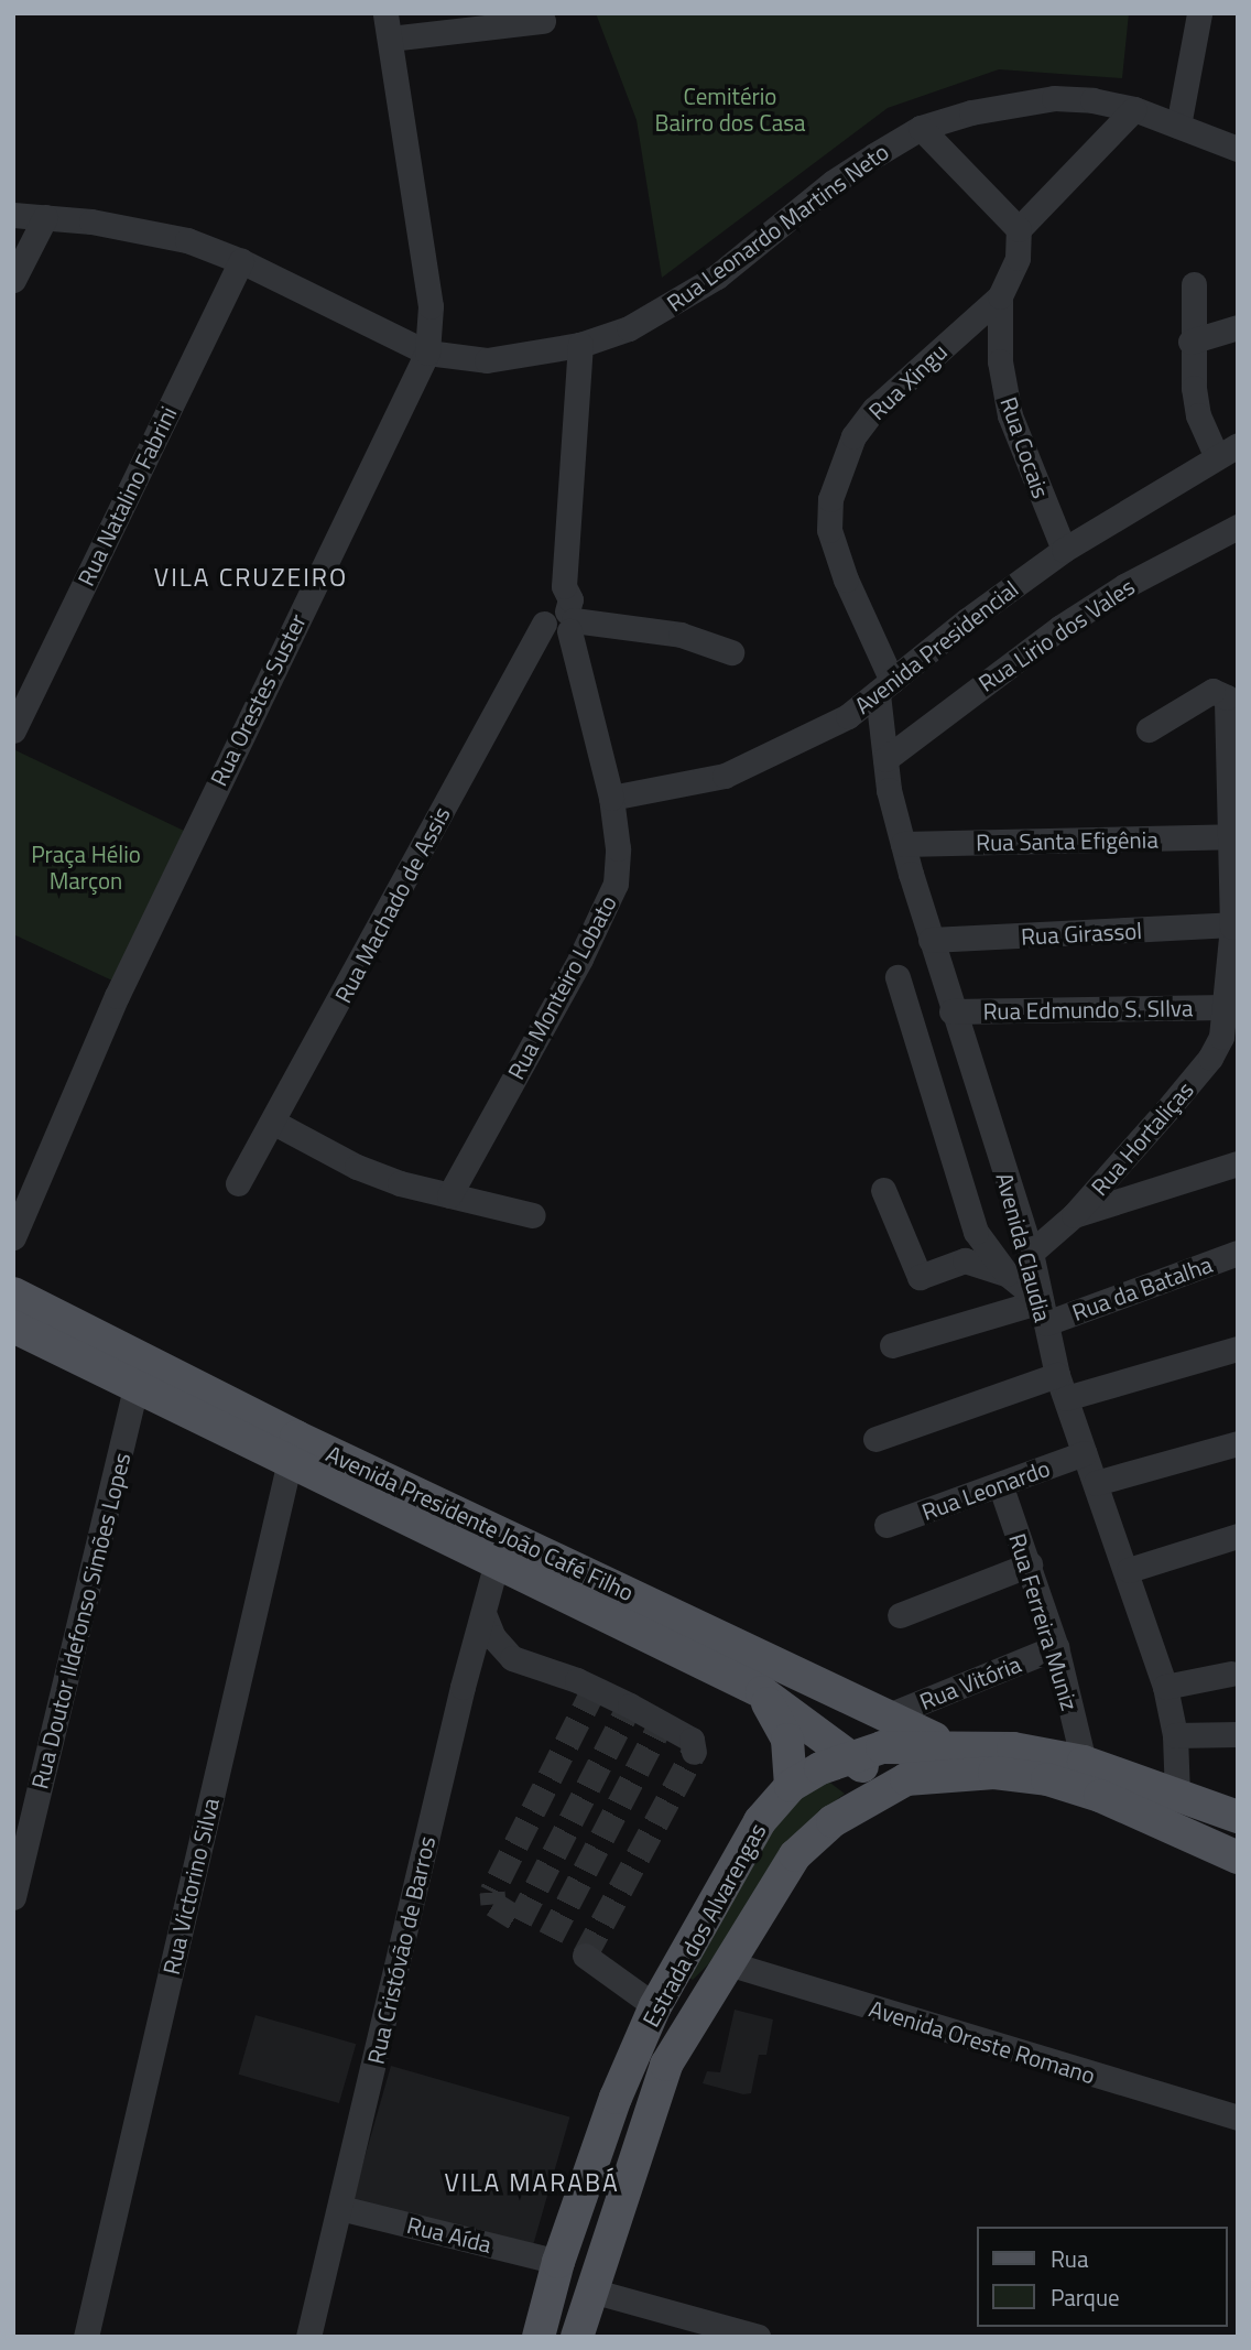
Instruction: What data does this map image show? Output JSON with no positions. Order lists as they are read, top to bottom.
{
  "streets": {
    "main road": ["Avenida Presidente João Café Filho", "Estrada dos Alvarengas"],
    "street": [
      "Rua Leonardo Martins Neto",
      "Rua Xingu",
      "Rua Cocais",
      "Rua Natalino Fabrini",
      "Rua Lirio dos Vales",
      "Avenida Presidencial",
      "Rua Orestes Suster",
      "Rua Santa Efigênia",
      "Rua Machado de Assis",
      "Rua Girassol",
      "Rua Monteiro Lobato",
      "Rua Edmundo S. SIlva",
      "Rua Hortaliças",
      "Avenida Claudia",
      "Rua da Batalha",
      "Rua Leonardo",
      "Rua Doutor Ildefonso Simões Lopes",
      "Rua Ferreira Muniz",
      "Rua Vitória",
      "Rua Victorino Silva",
      "Rua Cristóvão de Barros",
      "Avenida Oreste Romano",
      "Rua Aída"
    ]
  },
  "crossings": [
    ["Rua Leonardo Martins Neto", "Rua Natalino Fabrini"],
    ["Rua Leonardo Martins Neto", "Rua Orestes Suster"],
    ["Rua Xingu", "Rua Cocais"],
    ["Rua Xingu", "Avenida Presidencial"],
    ["Rua Xingu", "Avenida Claudia"],
    ["Rua Cocais", "Avenida Presidencial"],
    ["Rua Lirio dos Vales", "Avenida Claudia"],
    ["Avenida Presidencial", "Rua Monteiro Lobato"],
    ["Avenida Presidencial", "Avenida Claudia"],
    ["Rua Santa Efigênia", "Rua Hortaliças"],
    ["Rua Santa Efigênia", "Avenida Claudia"],
    ["Rua Machado de Assis", "Rua Monteiro Lobato"],
    ["Rua Girassol", "Rua Hortaliças"],
    ["Rua Girassol", "Avenida Claudia"],
    ["Rua Edmundo S. SIlva", "Rua Hortaliças"],
    ["Rua Edmundo S. SIlva", "Avenida Claudia"],
    ["Rua Hortaliças", "Avenida Claudia"],
    ["Avenida Claudia", "Rua da Batalha"],
    ["Avenida Claudia", "Rua Leonardo"],
    ["Avenida Claudia", "Estrada dos Alvarengas"],
    ["Rua Leonardo", "Rua Ferreira Muniz"],
    ["Avenida Presidente João Café Filho", "Rua Doutor Ildefonso Simões Lopes"],
    ["Avenida Presidente João Café Filho", "Rua Vitória"],
    ["Avenida Presidente João Café Filho", "Rua Victorino Silva"],
    ["Avenida Presidente João Café Filho", "Estrada dos Alvarengas"],
    ["Avenida Presidente João Café Filho", "Rua Cristóvão de Barros"],
    ["Rua Ferreira Muniz", "Rua Vitória"],
    ["Rua Ferreira Muniz", "Estrada dos Alvarengas"],
    ["Estrada dos Alvarengas", "Avenida Oreste Romano"],
    ["Estrada dos Alvarengas", "Rua Aída"],
    ["Rua Cristóvão de Barros", "Rua Aída"]
  ],
  "districts": ["VILA CRUZEIRO", "VILA MARABÁ"],
  "parks": ["Cemitério Bairro dos Casa", "Praça Hélio Marçon"],
  "legend": ["Rua", "Parque"]
}
